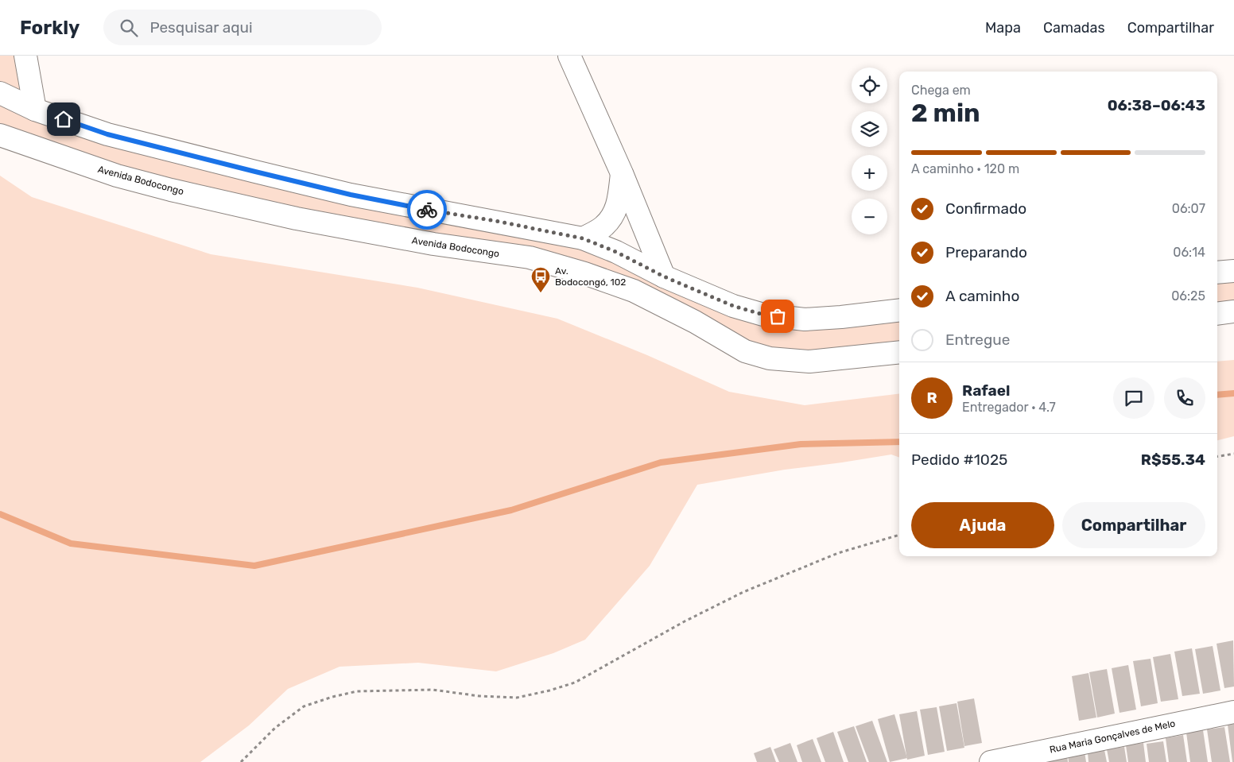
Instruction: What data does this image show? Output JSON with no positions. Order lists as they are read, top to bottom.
{
  "streets": {
    "street": ["Avenida Bodocongo", "Rua Maria Gonçalves de Melo"]
  },
  "places": {
    "bus stop": ["Av. Bodocongó, 102"]
  },
  "page": {
    "header": "Forkly",
    "search": "Pesquisar aqui",
    "nav": ["Mapa", "Camadas", "Compartilhar"],
    "map_buttons": ["+", "−"],
    "heading": ["2 min", "Chega em", "06:38–06:43"],
    "panel": [
      "Rafael",
      "Entregador · 4.7",
      "Pedido #1025",
      "R$55.34"
    ],
    "bar": "A caminho · 120 m",
    "list": [
      ["Confirmado", "06:07"],
      ["Preparando", "06:14"],
      ["A caminho", "06:25"],
      "Entregue"
    ],
    "round": "R",
    "buttons": ["Ajuda", "Compartilhar"]
  }
}
